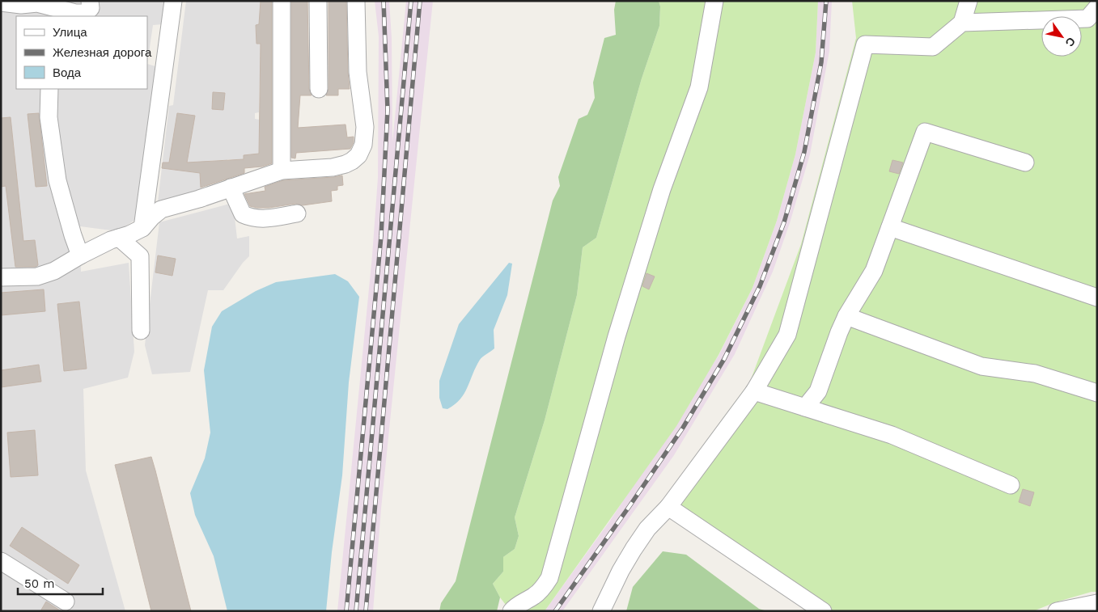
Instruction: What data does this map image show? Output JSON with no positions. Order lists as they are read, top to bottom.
{
  "legend": ["Улица", "Железная дорога", "Вода"],
  "scale_bar": "50 m",
  "north": "bottom right"
}
